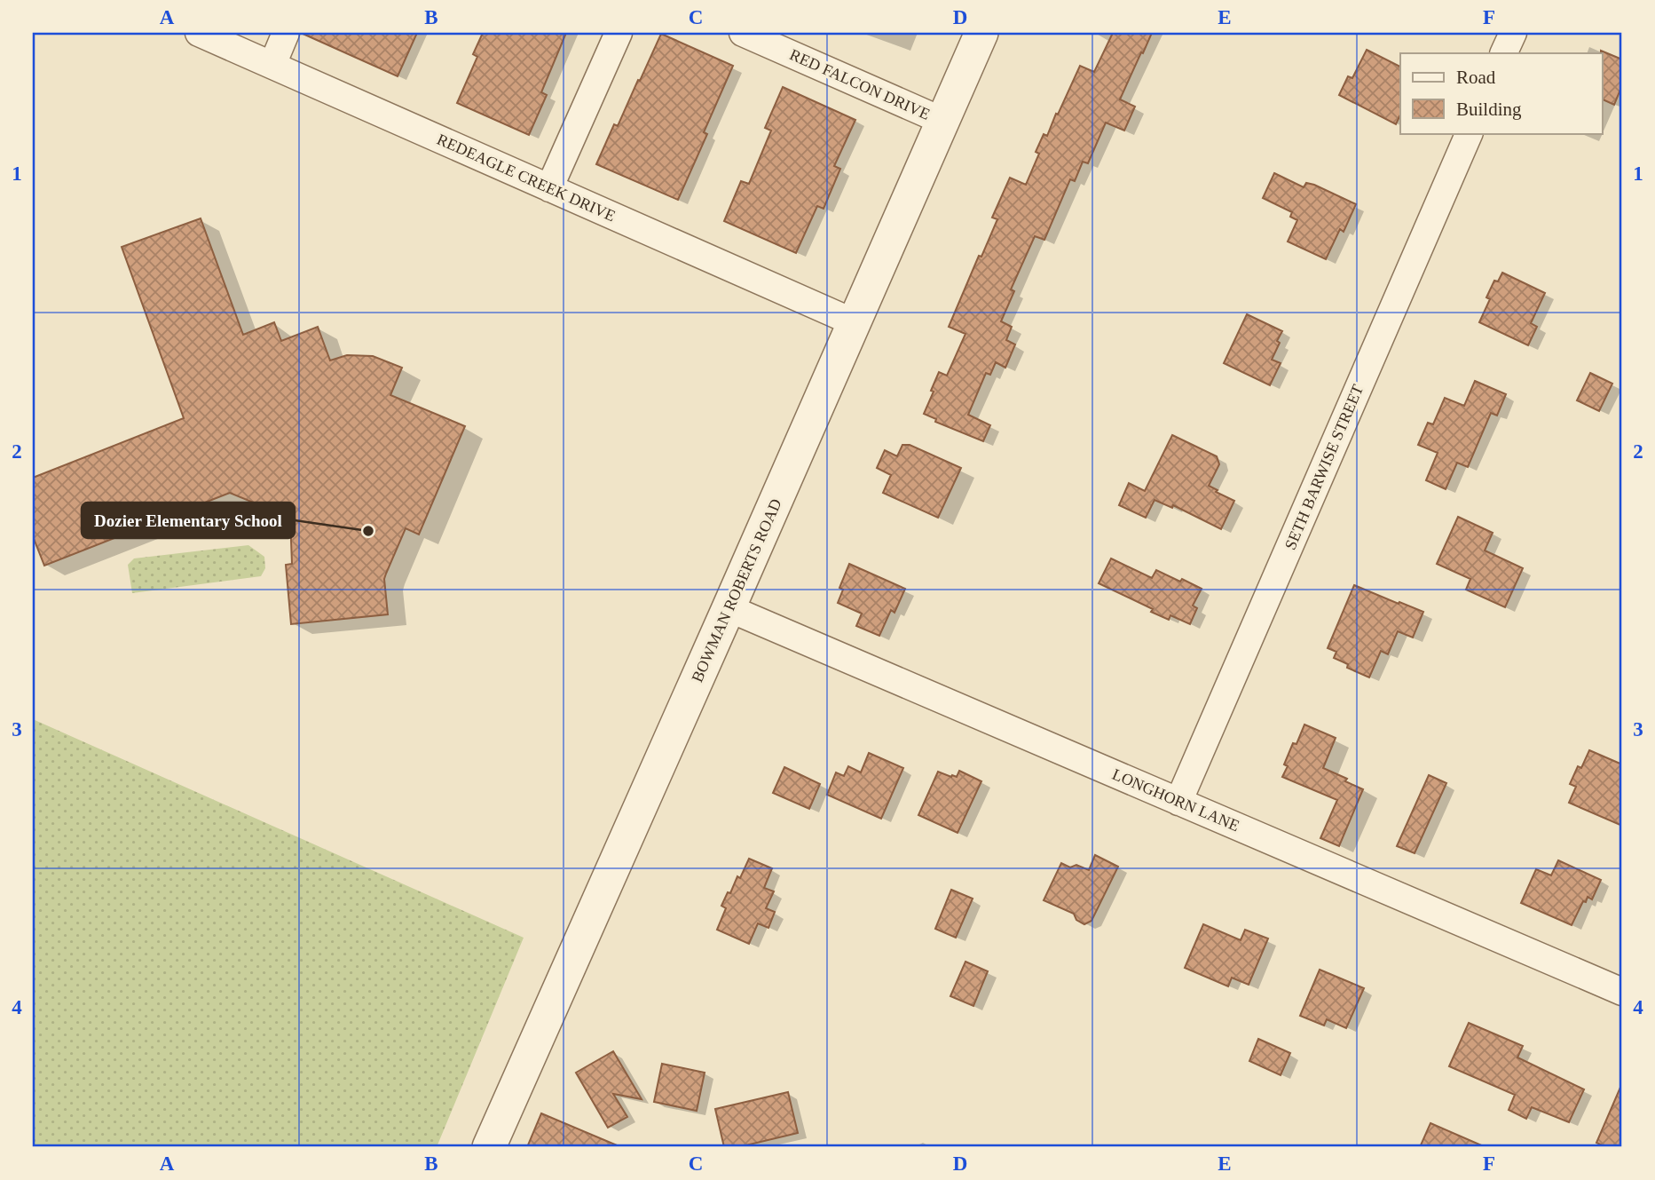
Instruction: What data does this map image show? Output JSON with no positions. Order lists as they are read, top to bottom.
{
  "streets": {
    "street": [
      "RED FALCON DRIVE",
      "REDEAGLE CREEK DRIVE",
      "SETH BARWISE STREET",
      "BOWMAN ROBERTS ROAD",
      "LONGHORN LANE"
    ]
  },
  "crossings": [
    ["RED FALCON DRIVE", "BOWMAN ROBERTS ROAD"],
    ["REDEAGLE CREEK DRIVE", "BOWMAN ROBERTS ROAD"],
    ["SETH BARWISE STREET", "LONGHORN LANE"],
    ["BOWMAN ROBERTS ROAD", "LONGHORN LANE"]
  ],
  "places": ["Dozier Elementary School"],
  "legend": ["Road", "Building"],
  "grid": {
    "columns": [
      "A",
      "B",
      "C",
      "D",
      "E",
      "F"
    ],
    "rows": [
      "1",
      "2",
      "3",
      "4"
    ]
  }
}
